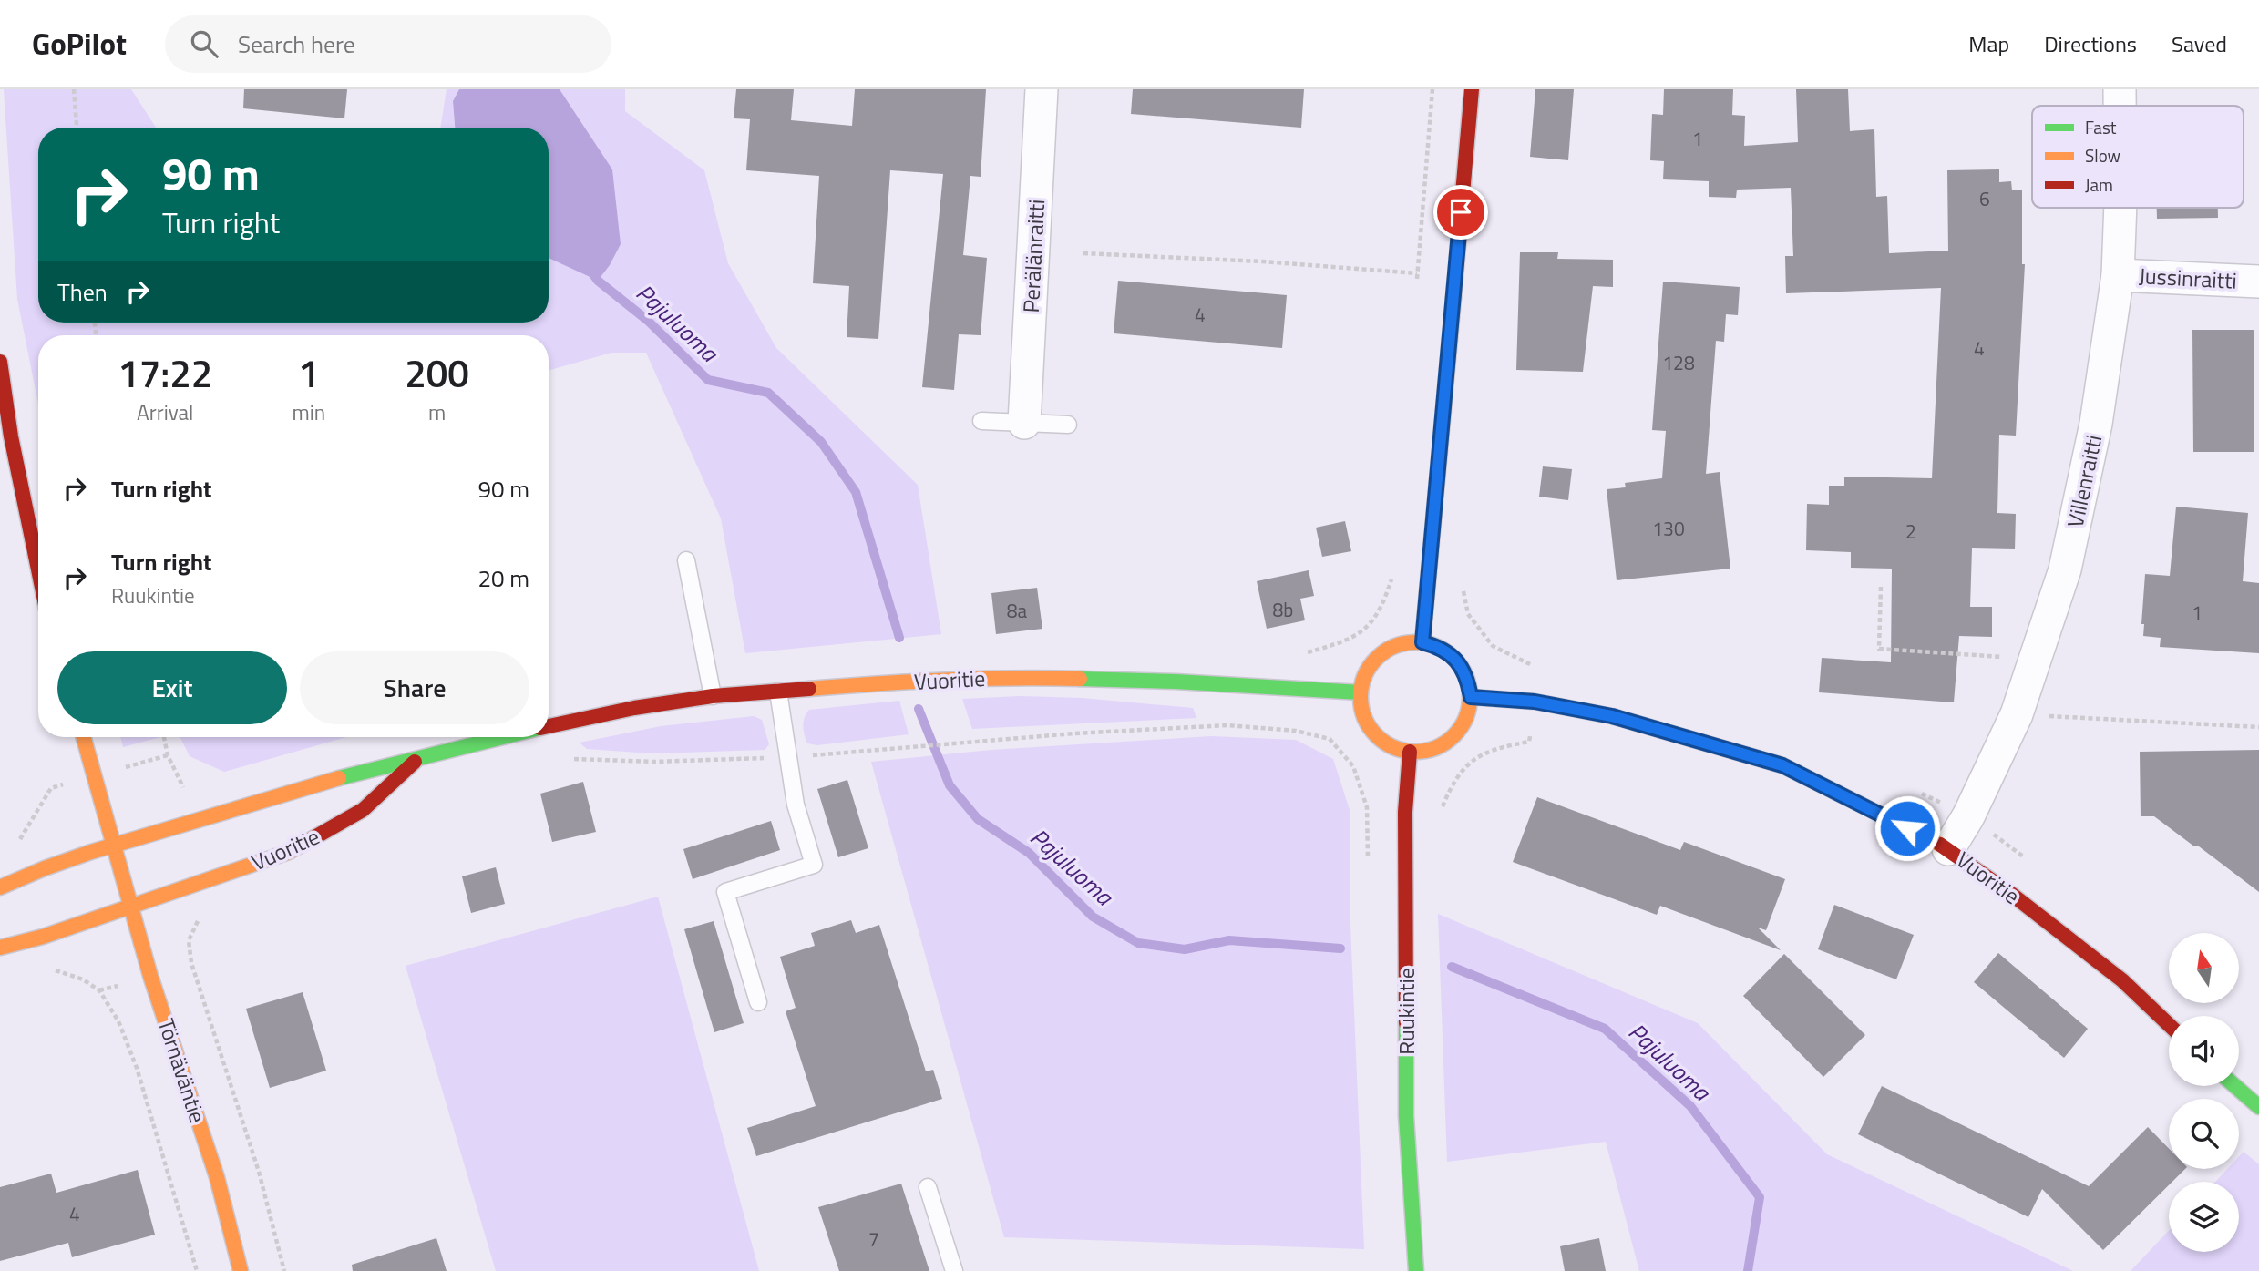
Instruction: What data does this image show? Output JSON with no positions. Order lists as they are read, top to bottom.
{
  "streets": {
    "street": [
      "Perälänraitti",
      "Jussinraitti",
      "Villenraitti",
      "Vuoritie",
      "Ruukintie",
      "Törnäväntie"
    ]
  },
  "crossings": [
    ["Jussinraitti", "Villenraitti"],
    ["Villenraitti", "Vuoritie"],
    ["Vuoritie", "Ruukintie"],
    ["Vuoritie", "Törnäväntie"]
  ],
  "water": ["Pajuluoma"],
  "house_numbers": [
    "1",
    "6",
    "4",
    "4",
    "128",
    "130",
    "2",
    "8b",
    "8a",
    "1",
    "4",
    "7"
  ],
  "legend": ["Fast", "Slow", "Jam"],
  "north": "top",
  "page": {
    "header": "GoPilot",
    "search": "Search here",
    "nav": ["Map", "Directions", "Saved"],
    "turn": ["90 m", "Turn right"],
    "then": "Then",
    "eta": [
      "17:22",
      "Arrival",
      "1",
      "min",
      "200",
      "m"
    ],
    "list": [
      {
        "name": "Turn right",
        "value": "90 m"
      },
      {
        "name": "Turn right",
        "note": "Ruukintie",
        "value": "20 m"
      }
    ],
    "buttons": ["Exit", "Share"]
  }
}
